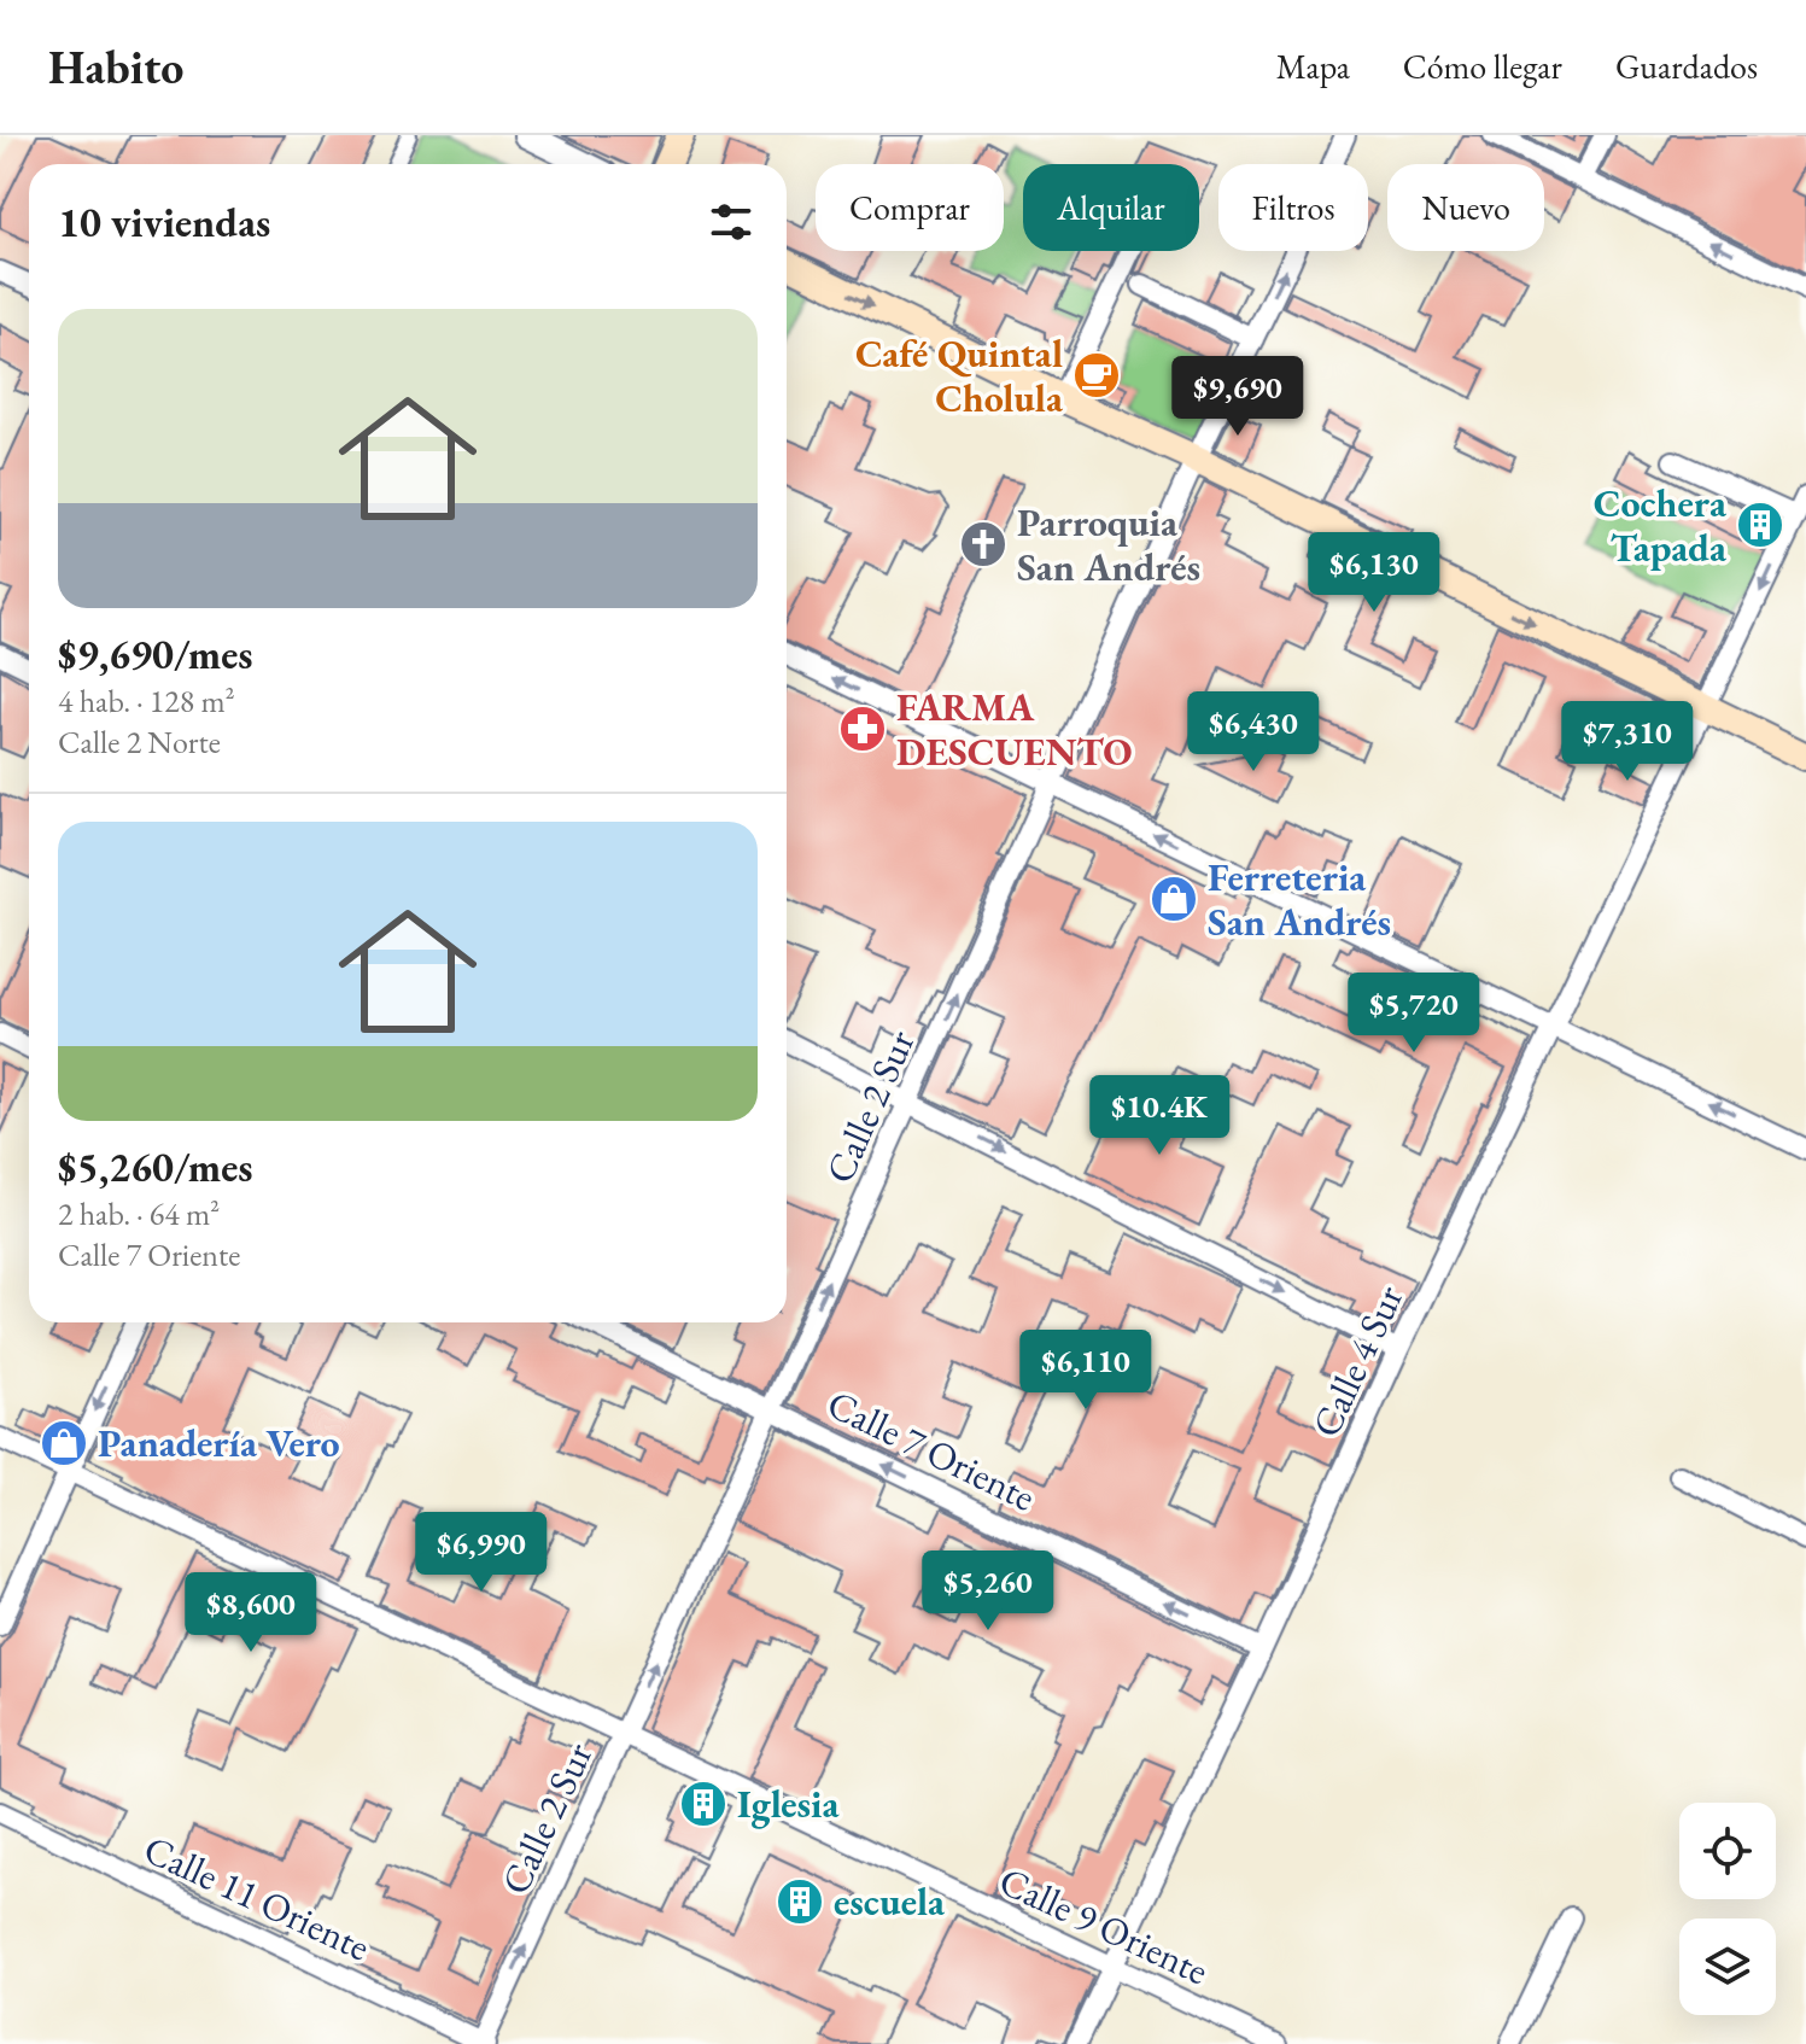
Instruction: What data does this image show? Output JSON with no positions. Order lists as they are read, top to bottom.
{
  "streets": {
    "street": [
      "Calle 2 Sur",
      "Calle 4 Sur",
      "Calle 7 Oriente",
      "Calle 11 Oriente",
      "Calle 9 Oriente"
    ]
  },
  "crossings": [
    ["Calle 2 Sur", "Calle 7 Oriente"],
    ["Calle 2 Sur", "Calle 11 Oriente"],
    ["Calle 2 Sur", "Calle 9 Oriente"],
    ["Calle 4 Sur", "Calle 7 Oriente"],
    ["Calle 4 Sur", "Calle 9 Oriente"]
  ],
  "one_way": ["Calle 2 Sur", "Calle 7 Oriente"],
  "places": {
    "cafe": ["Café Quintal Cholula"],
    "building": ["Cochera Tapada", "Iglesia", "escuela"],
    "church": ["Parroquia San Andrés"],
    "pharmacy": ["FARMA DESCUENTO"],
    "shop": ["Ferreteria San Andrés", "Panadería Vero"]
  },
  "page": {
    "header": "Habito",
    "nav": ["Mapa", "Cómo llegar", "Guardados"],
    "chip": [
      "Comprar",
      "Alquilar",
      "Filtros",
      "Nuevo"
    ],
    "heading": "10 viviendas",
    "list": [
      {
        "name": "$9,690/mes",
        "note": "4 hab. · 128 m² · Calle 2 Norte"
      },
      {
        "name": "$5,260/mes",
        "note": "2 hab. · 64 m² · Calle 7 Oriente"
      }
    ],
    "price": [
      "$9,690",
      "$6,130",
      "$6,430",
      "$7,310",
      "$5,720",
      "$10.4K",
      "$6,110",
      "$6,990",
      "$5,260",
      "$8,600"
    ]
  }
}
